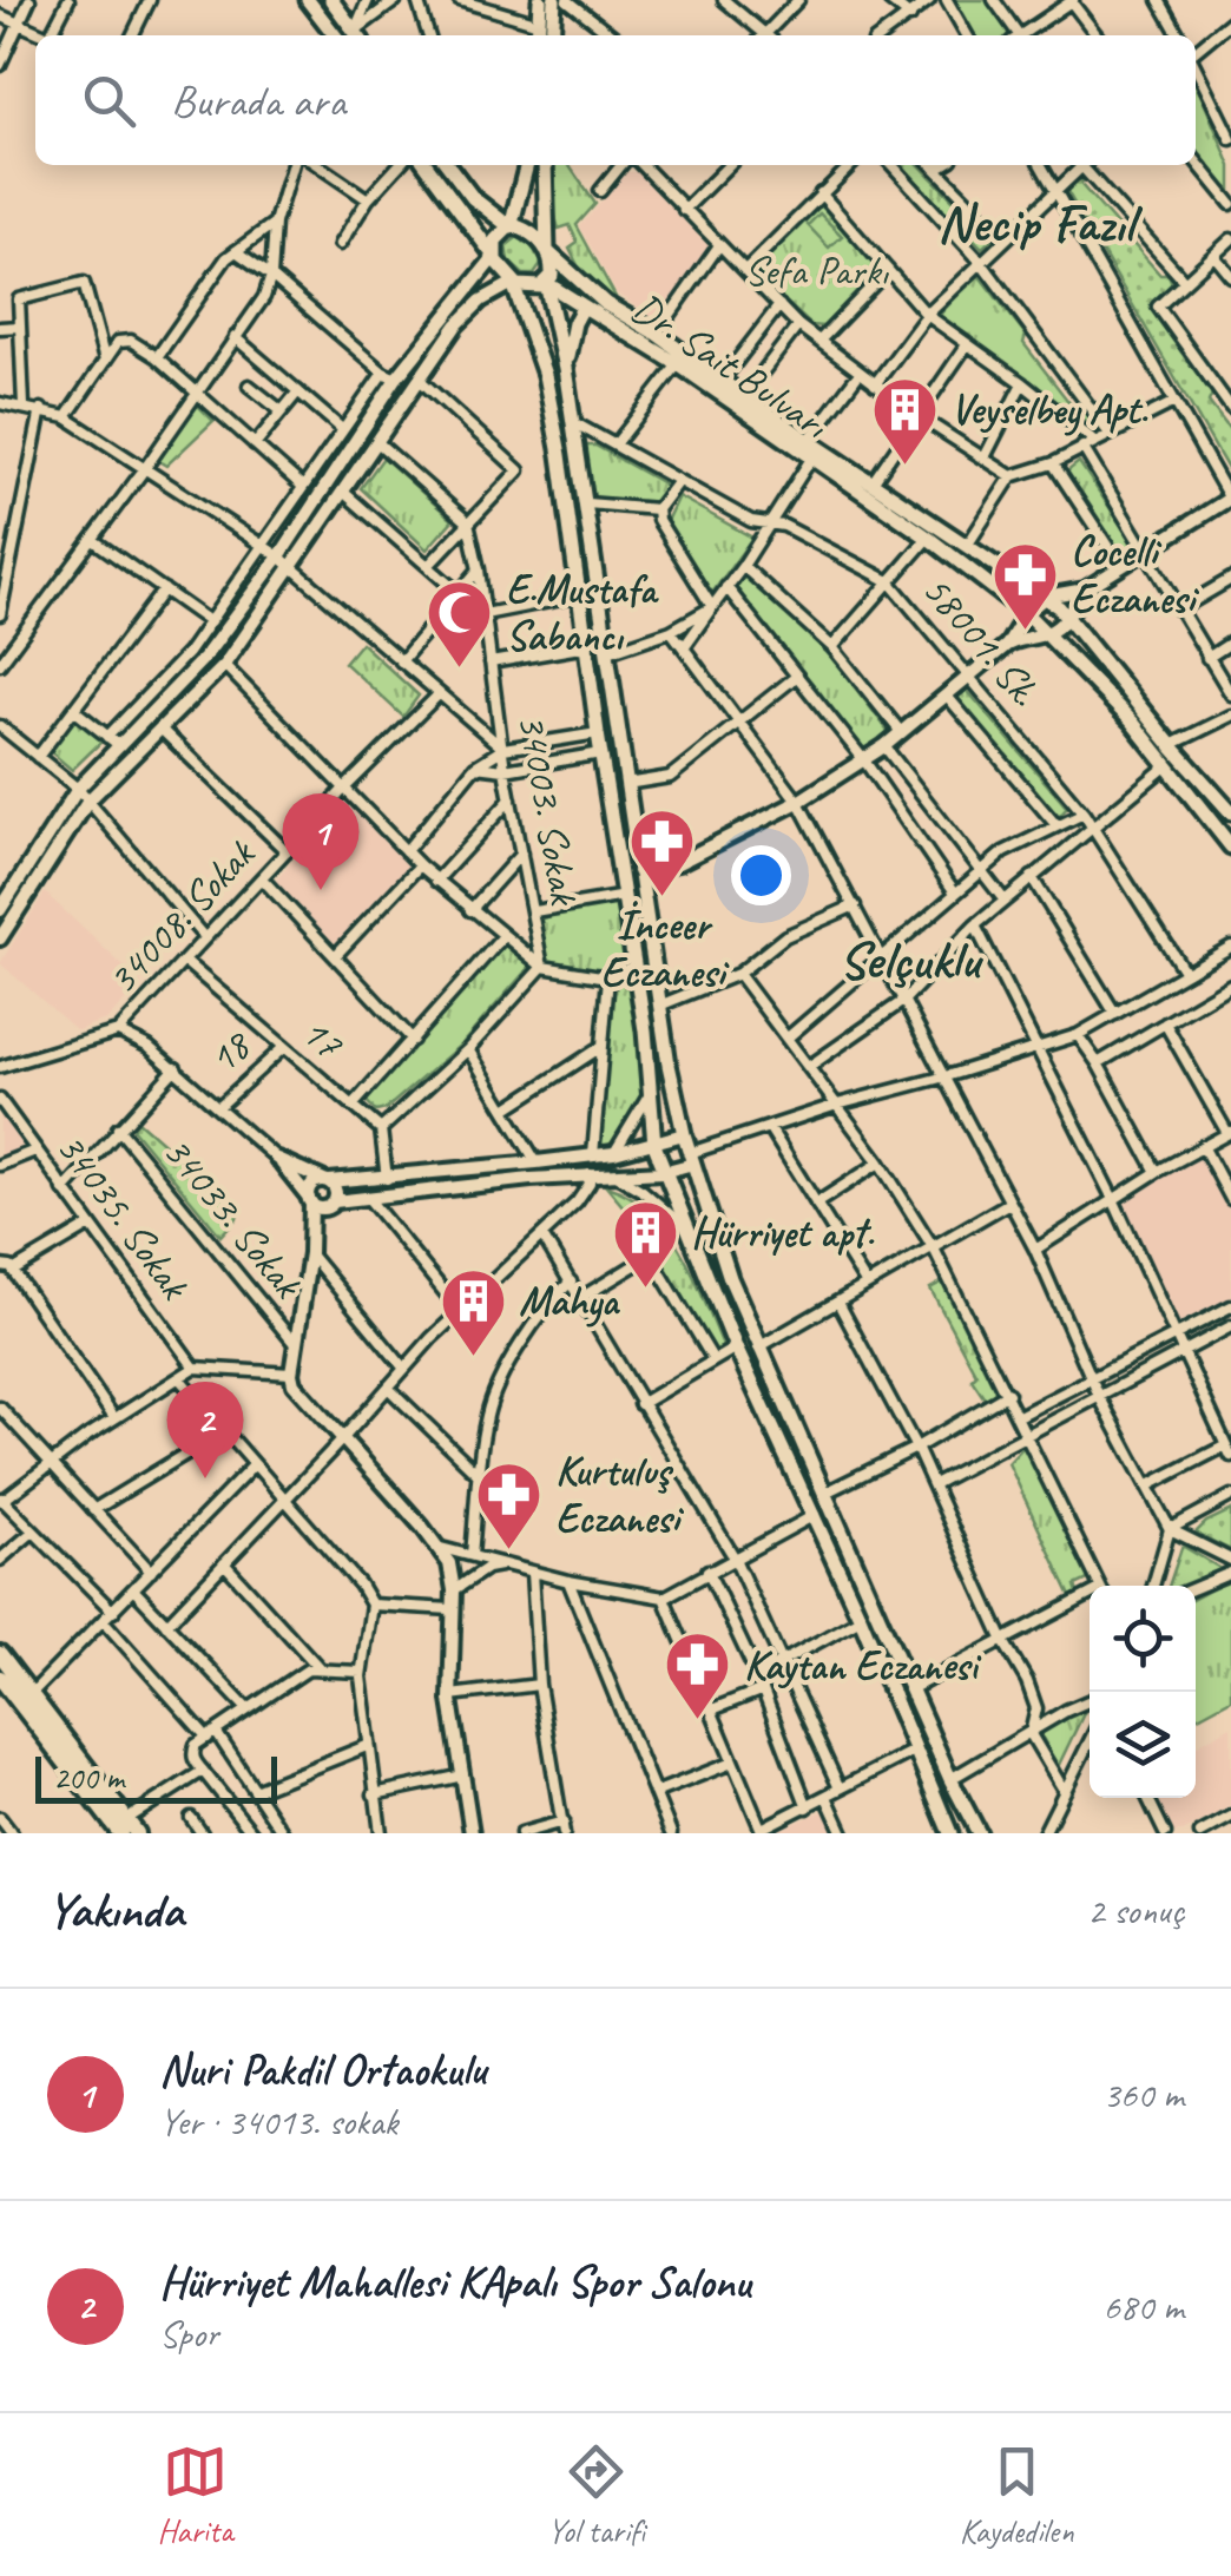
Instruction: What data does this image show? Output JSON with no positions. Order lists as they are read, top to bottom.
{
  "streets": {
    "main road": ["Dr. Sait Bulvarı"],
    "street": [
      "58001. Sk.",
      "34003. Sokak",
      "34008. Sokak",
      "17",
      "18",
      "34035. Sokak",
      "34033. Sokak"
    ]
  },
  "crossings": [
    ["34008. Sokak", "17"],
    ["17", "18"]
  ],
  "districts": ["Necip Fazıl", "Selçuklu"],
  "parks": ["Sefa Parkı"],
  "places": {
    "building": ["Veyselbey Apt.", "Hürriyet apt.", "Mahya"],
    "pharmacy": [
      "Cocelli Eczanesi",
      "İnceer Eczanesi",
      "Kurtuluş Eczanesi",
      "Kaytan Eczanesi"
    ],
    "mosque": ["E.Mustafa Sabancı"]
  },
  "scale_bar": "200 m",
  "page": {
    "search": "Burada ara",
    "pins": ["1", "2"],
    "scale": "200 m",
    "heading": ["Yakında", "2 sonuç"],
    "list": [
      {
        "mark": "1",
        "name": "Nuri Pakdil Ortaokulu",
        "note": "Yer · 34013. sokak",
        "value": "360 m"
      },
      {
        "mark": "2",
        "name": "Hürriyet Mahallesi KApalı Spor Salonu",
        "note": "Spor",
        "value": "680 m"
      }
    ],
    "nav": ["Harita", "Yol tarifi", "Kaydedilen"]
  }
}
